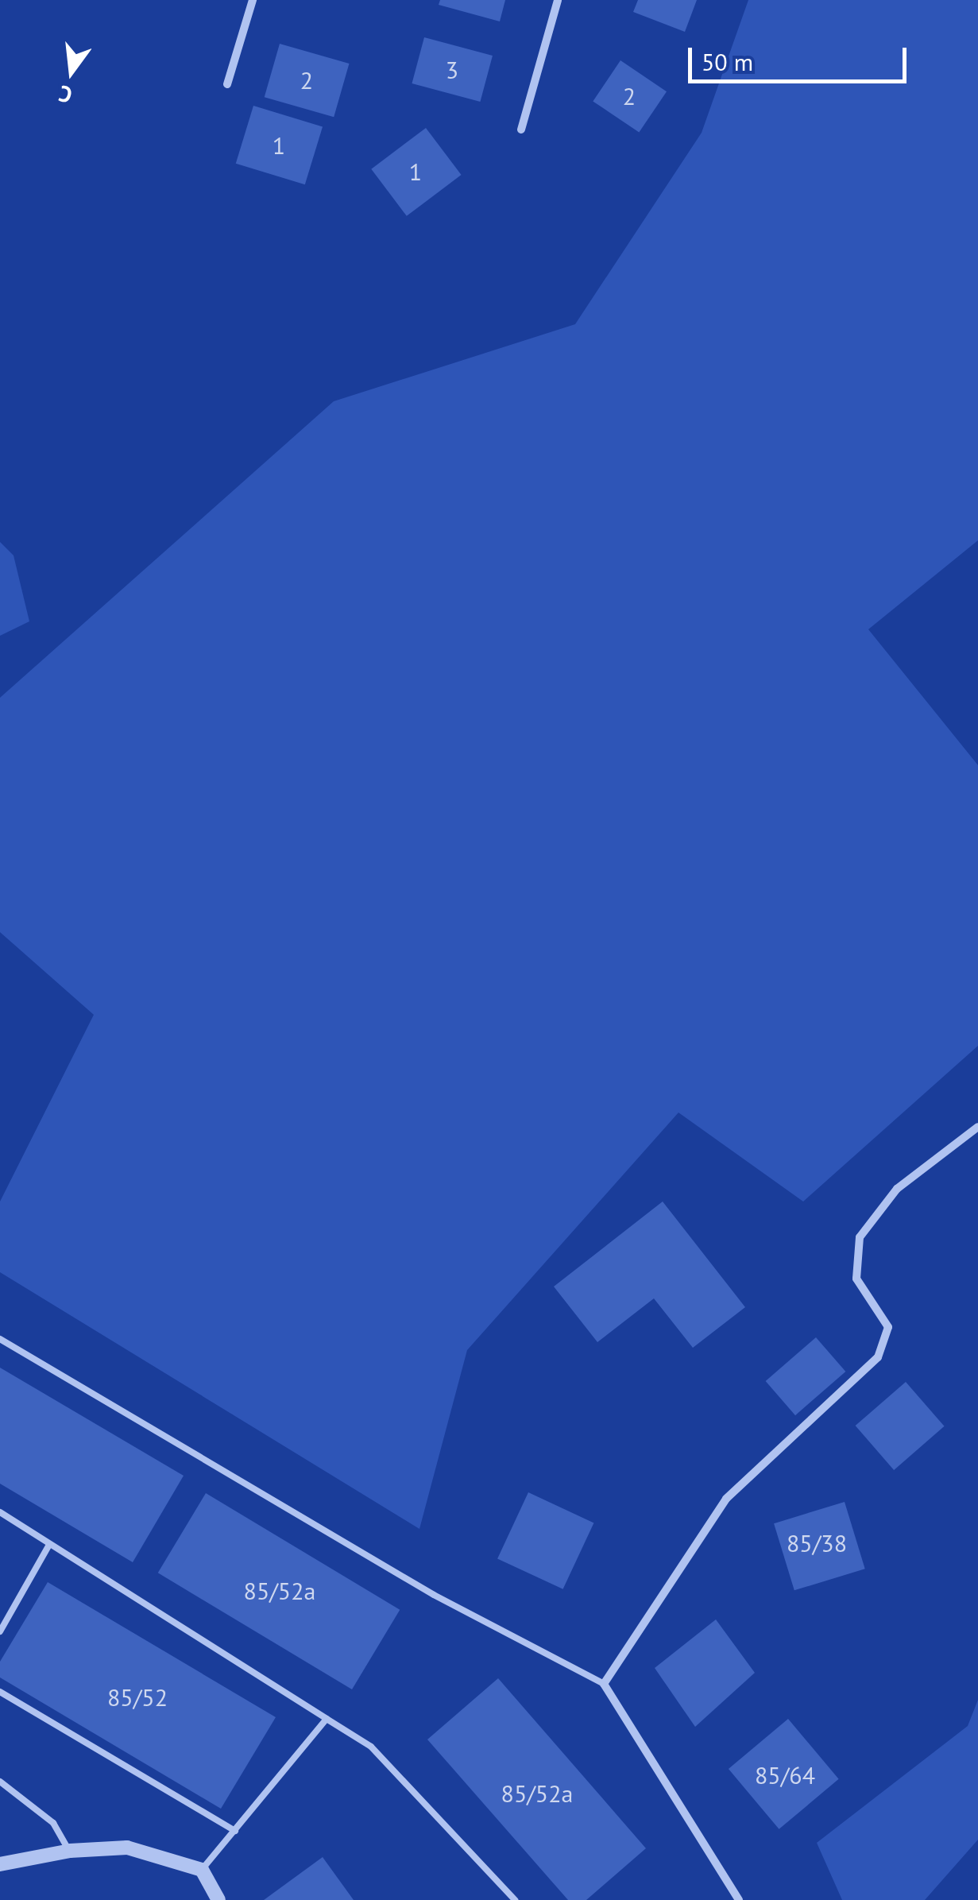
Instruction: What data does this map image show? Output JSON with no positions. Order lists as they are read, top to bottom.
{
  "house_numbers": [
    "3",
    "2",
    "2",
    "1",
    "1",
    "85/38",
    "85/52а",
    "85/52",
    "85/64",
    "85/52а"
  ],
  "scale_bar": "50 m",
  "north": "bottom"
}
